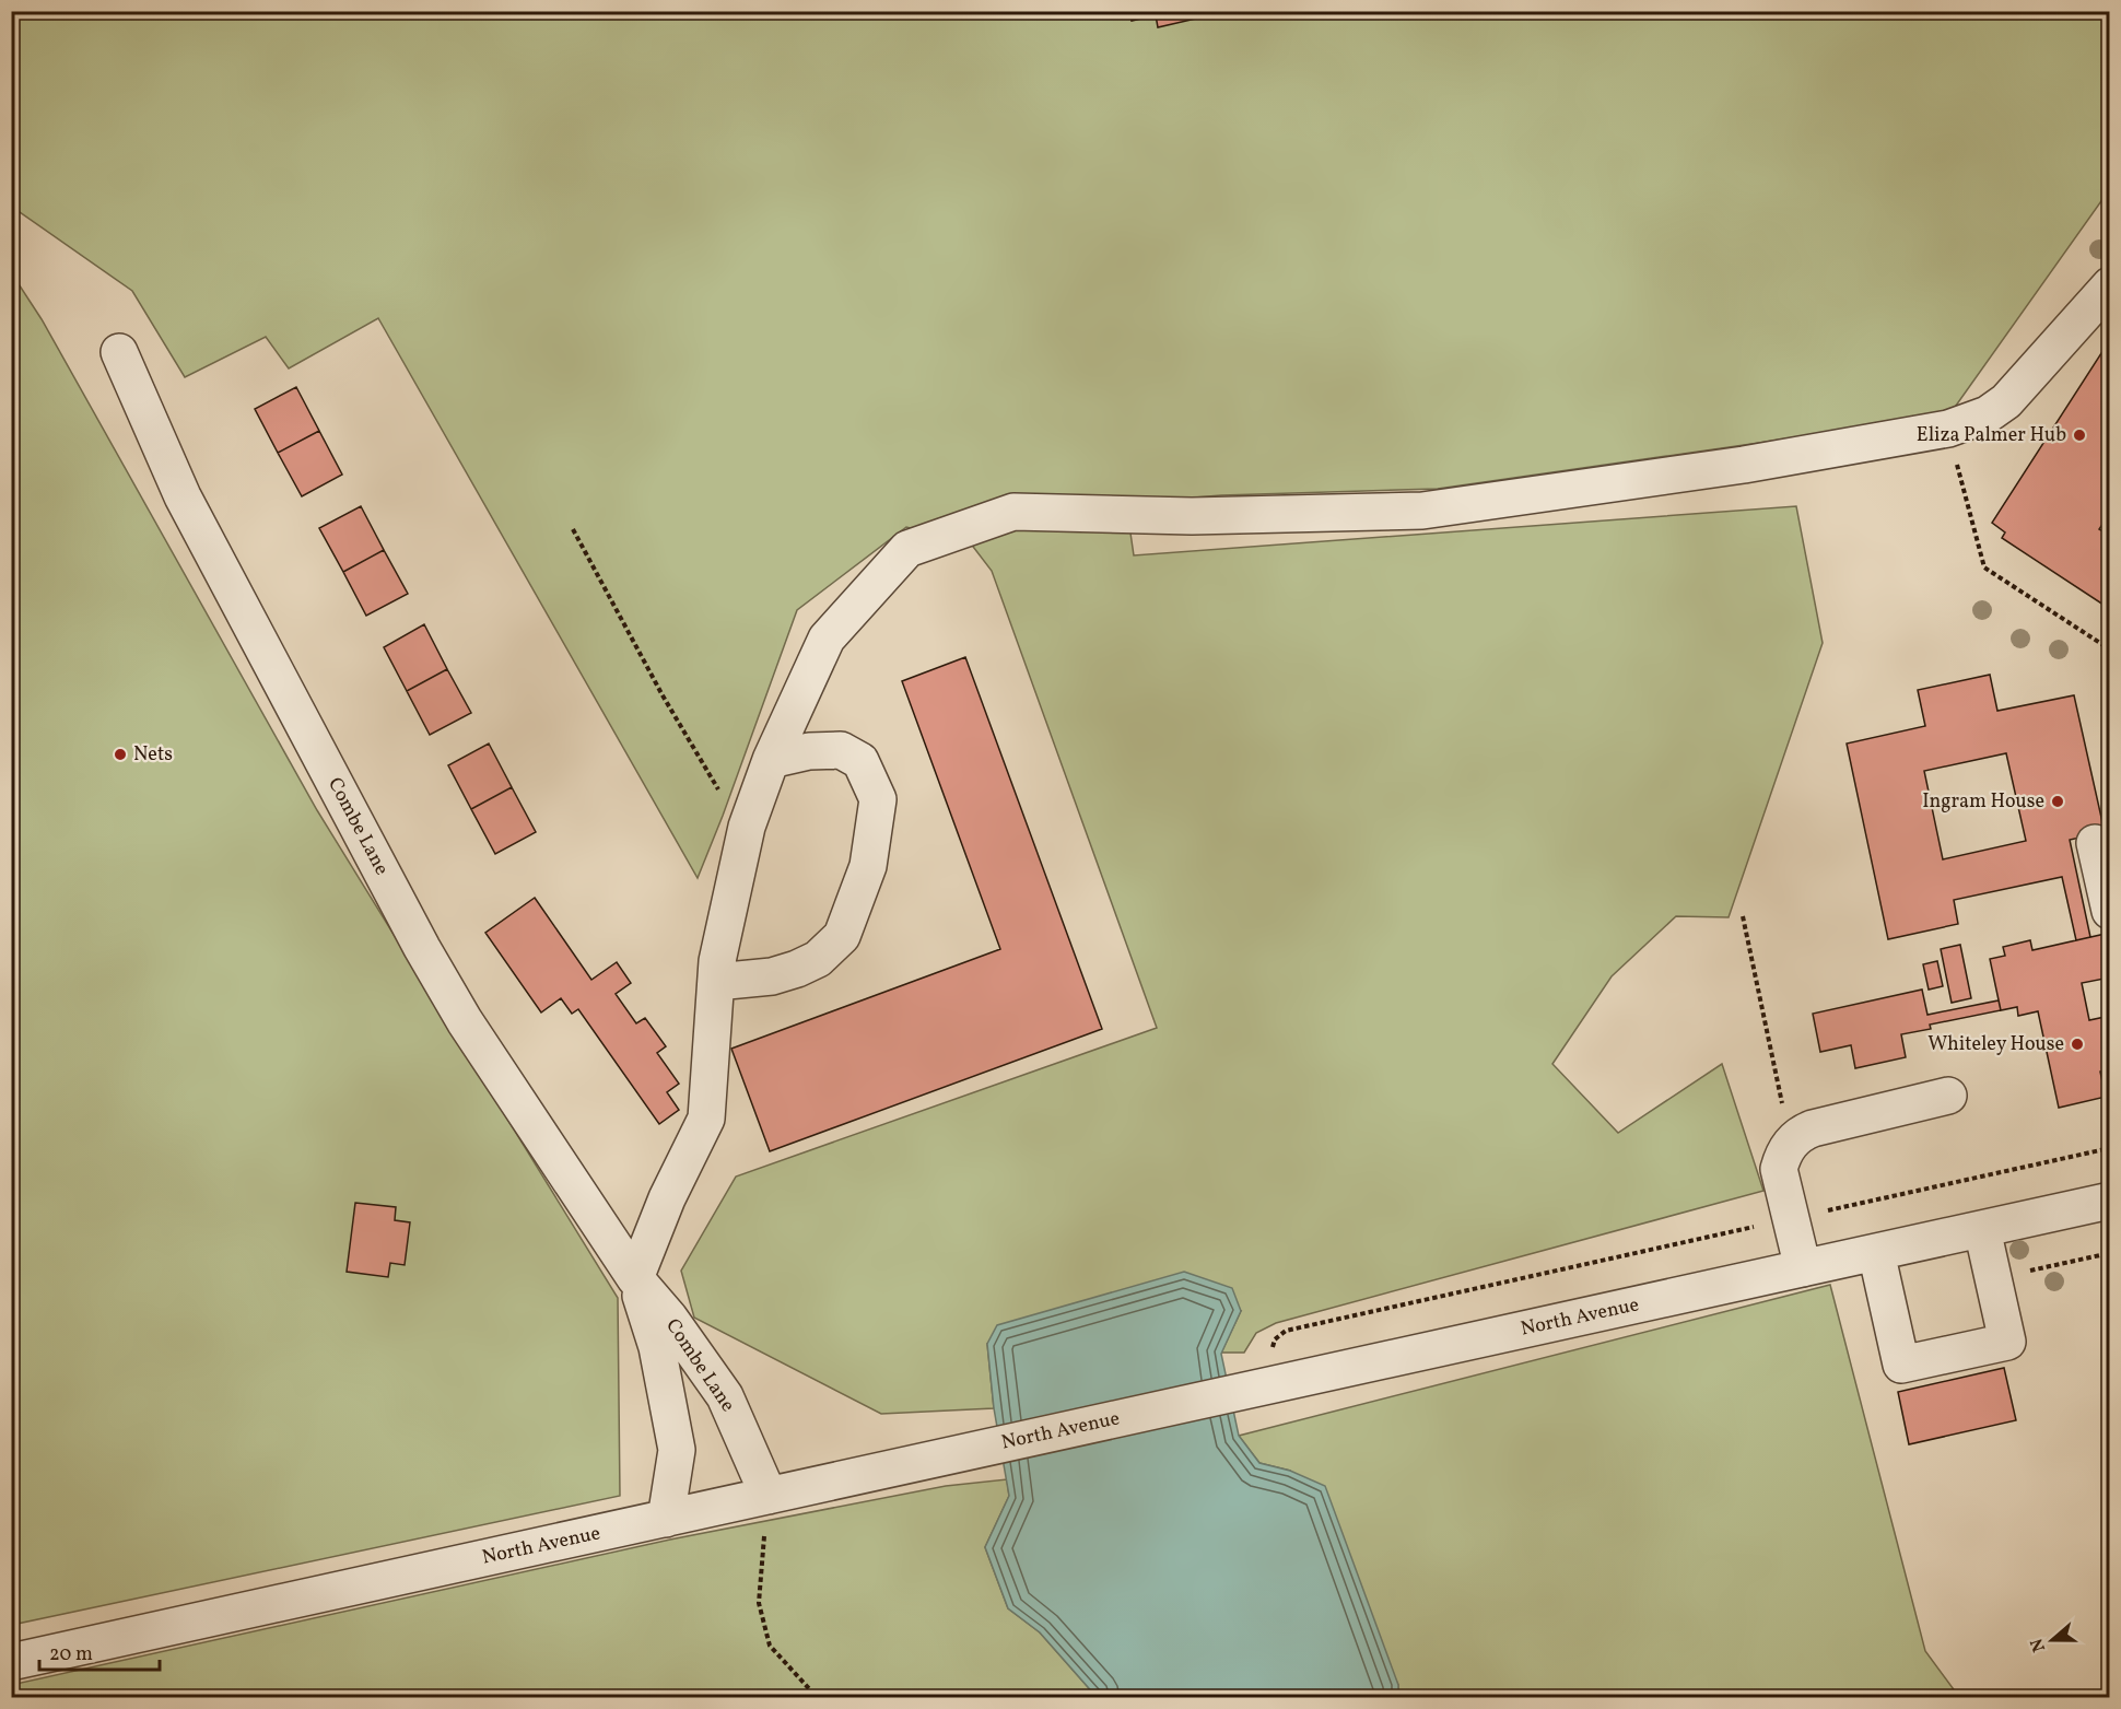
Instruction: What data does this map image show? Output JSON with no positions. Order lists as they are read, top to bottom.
{
  "streets": {
    "street": ["Combe Lane", "North Avenue"]
  },
  "crossings": [
    ["Combe Lane", "North Avenue"]
  ],
  "places": [
    "Eliza Palmer Hub",
    "Nets",
    "Ingram House",
    "Whiteley House"
  ],
  "scale_bar": "20 m",
  "north": "left"
}
